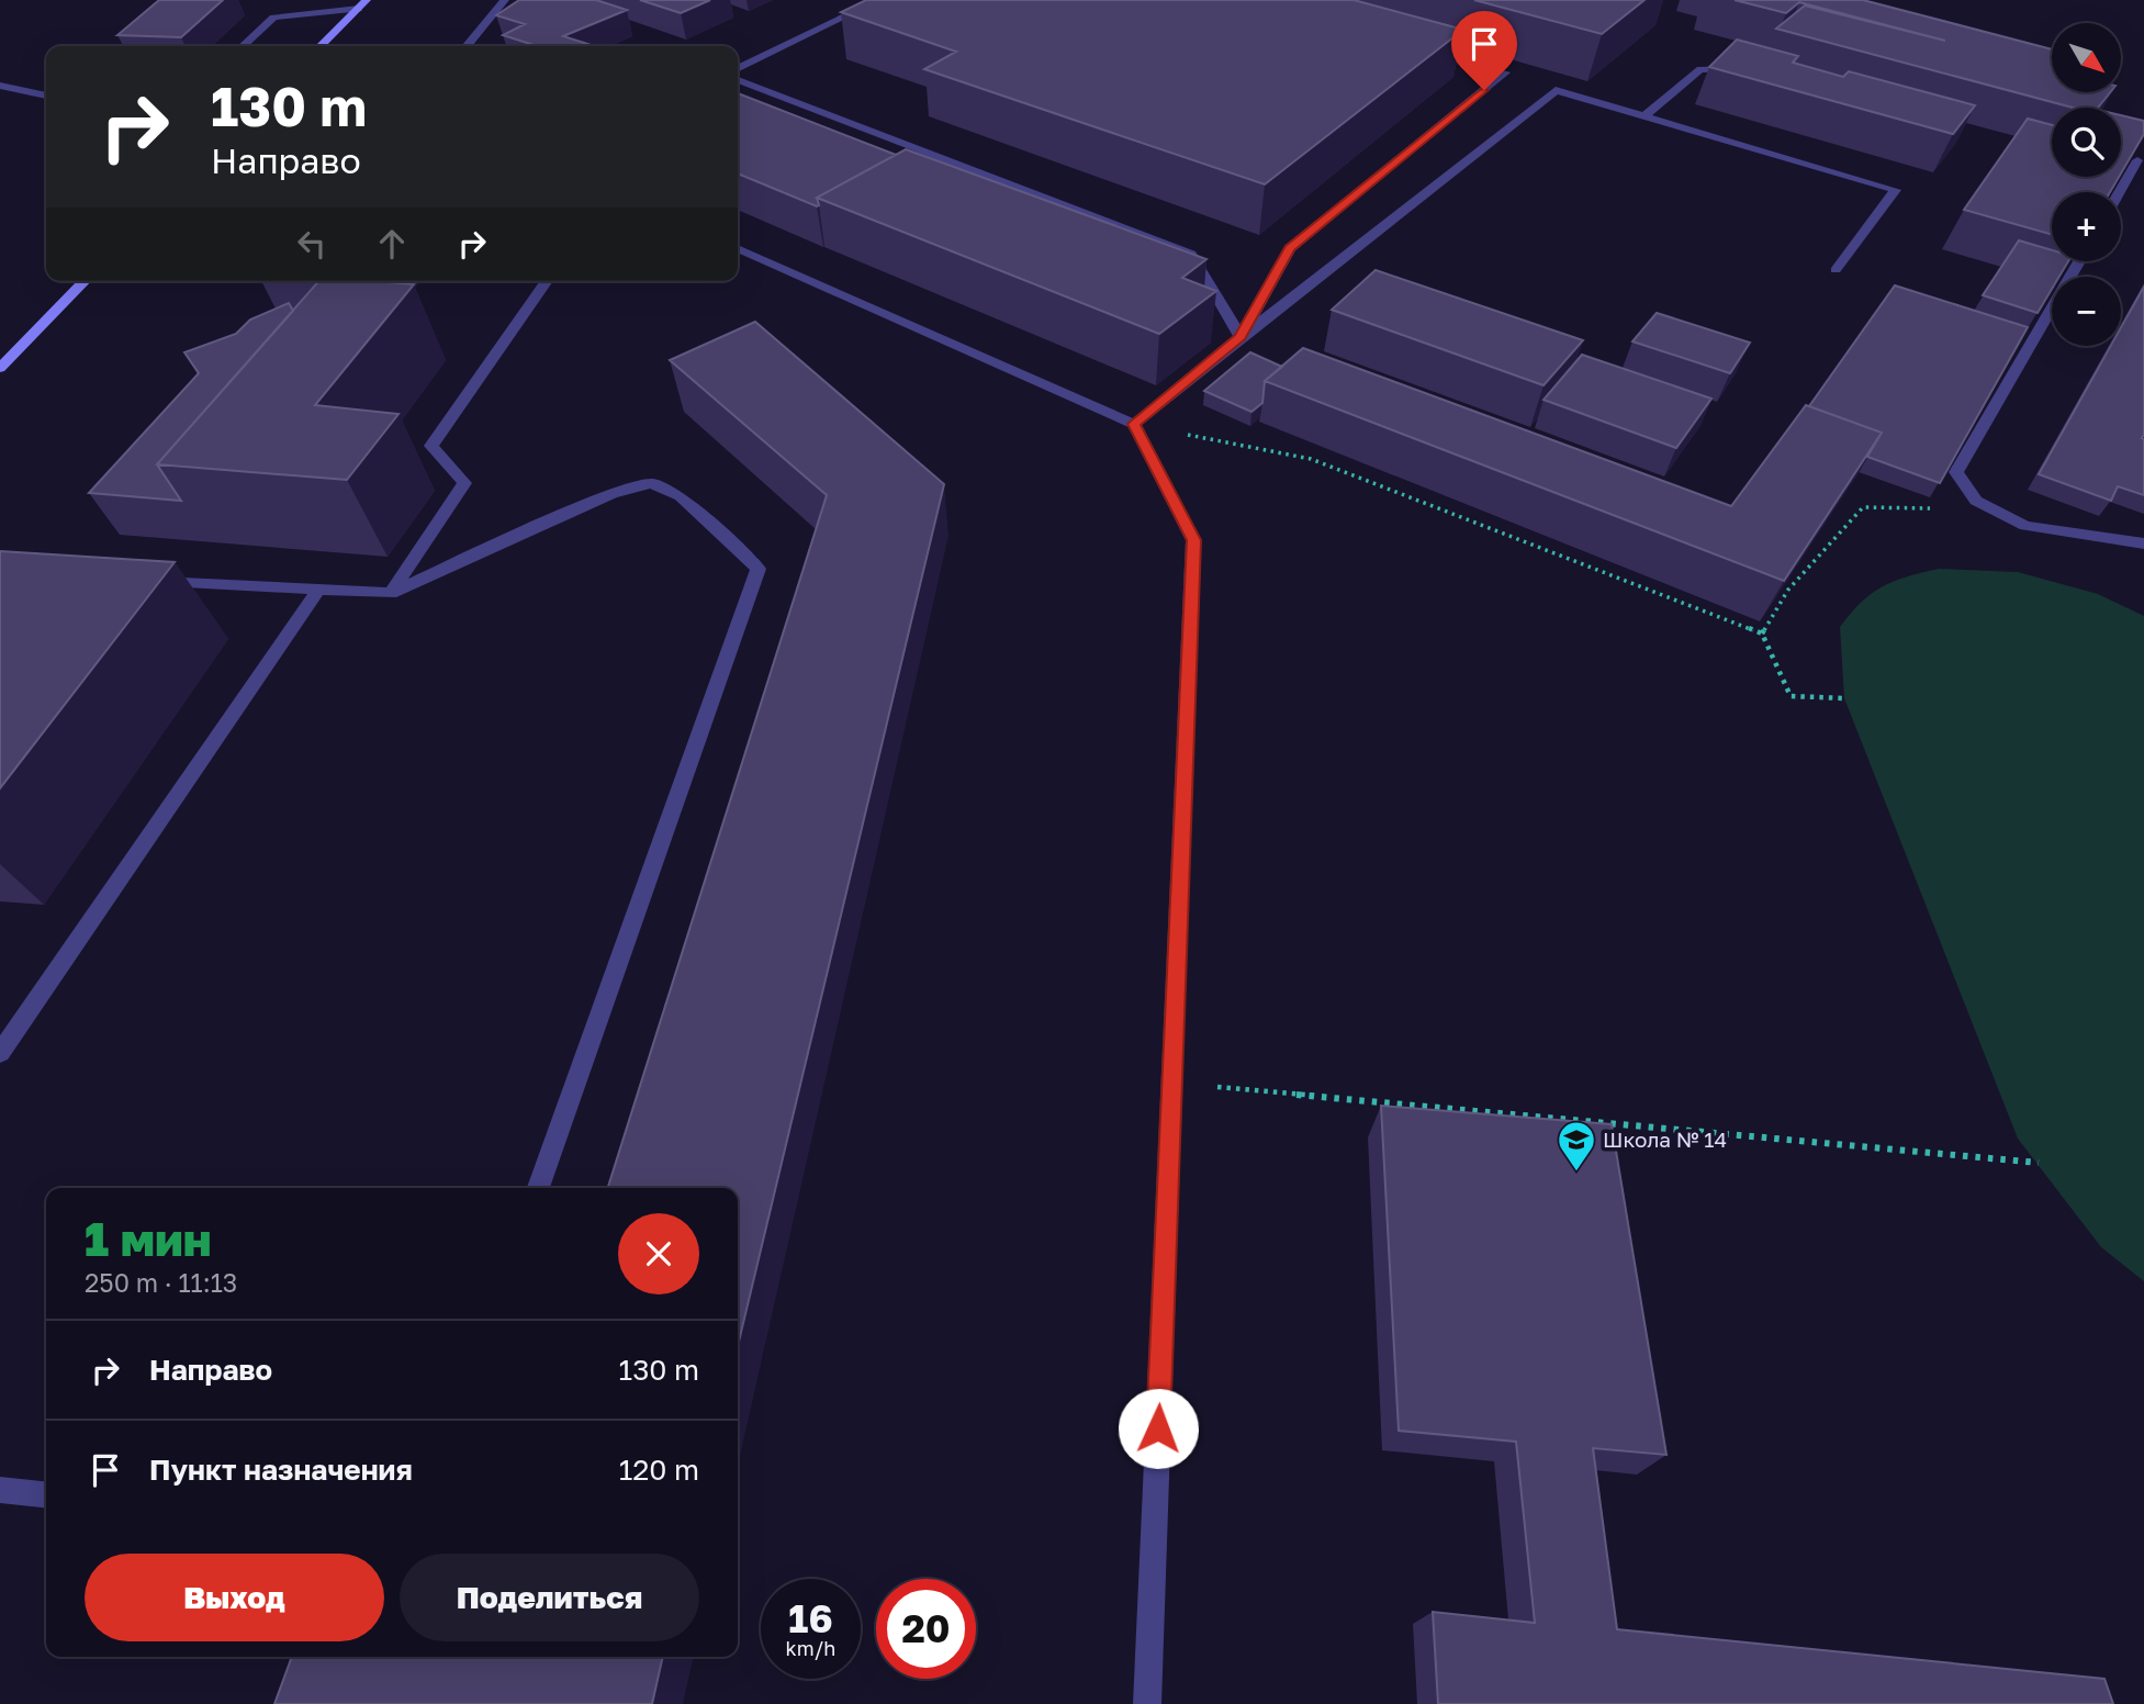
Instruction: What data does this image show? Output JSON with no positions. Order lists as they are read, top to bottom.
{
  "places": {
    "school or university": ["Школа № 14"]
  },
  "north": "bottom right",
  "page": {
    "map_buttons": ["+", "−"],
    "turn": ["130 m", "Направо"],
    "heading": ["1 мин", "250 m · 11:13"],
    "list": [
      {
        "name": "Направо",
        "value": "130 m"
      },
      {
        "name": "Пункт назначения",
        "value": "120 m"
      }
    ],
    "buttons": ["Выход", "Поделиться"],
    "speed": "16 km/h",
    "limit": "20"
  }
}
